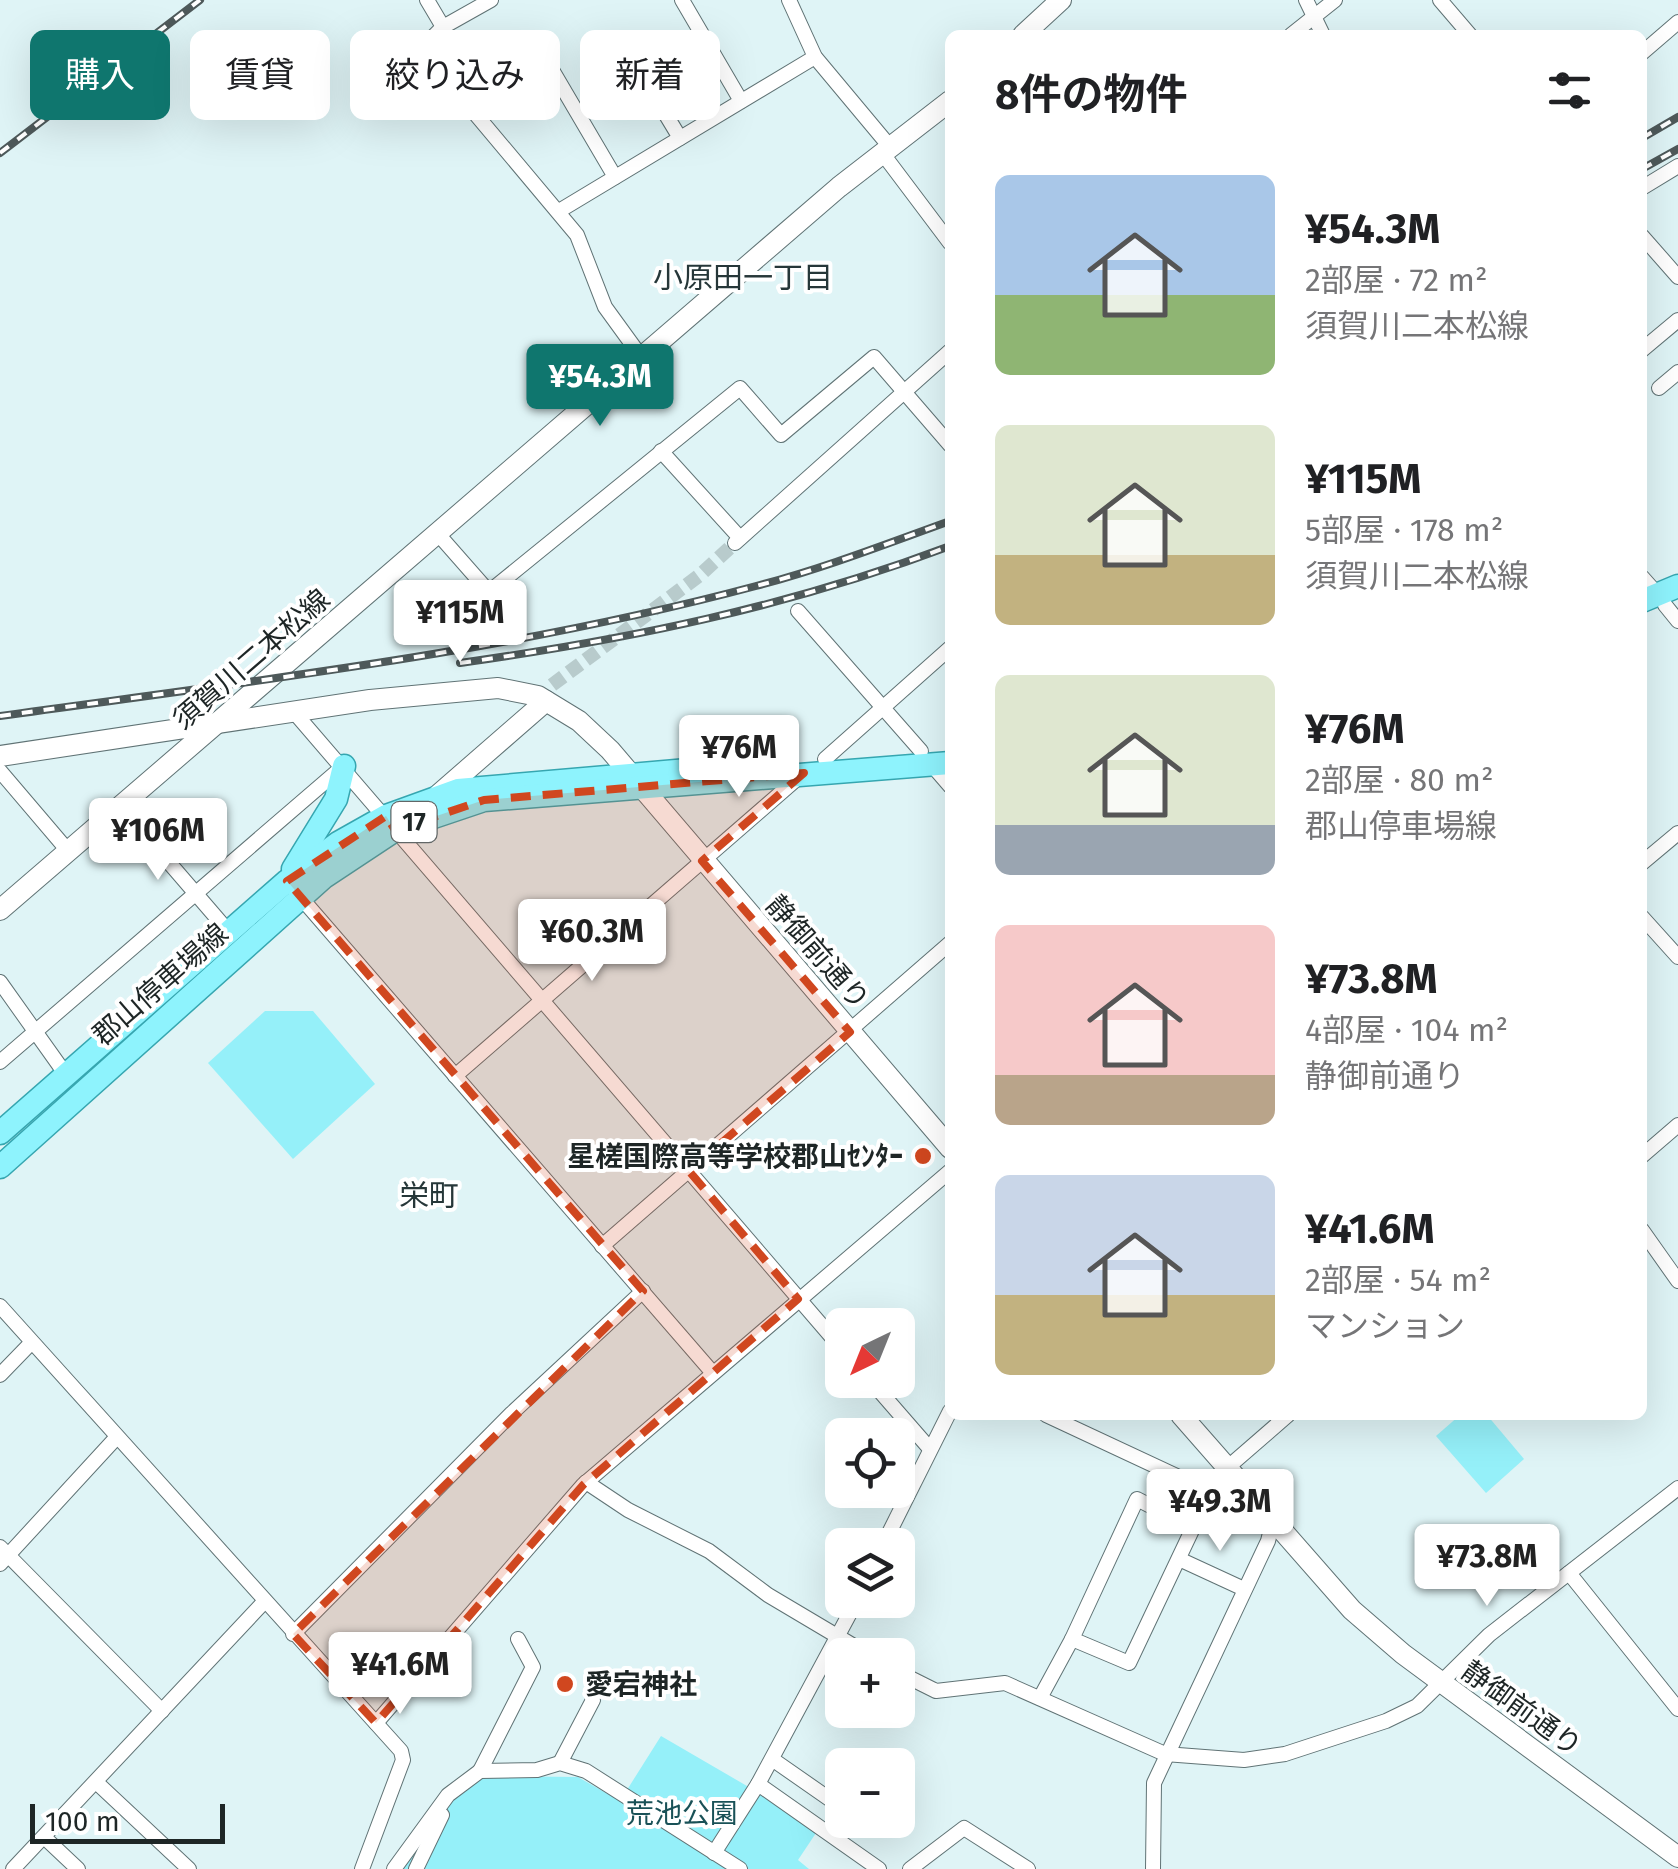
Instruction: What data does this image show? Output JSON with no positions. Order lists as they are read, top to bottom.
{
  "streets": {
    "main road": ["17", "郡山停車場線"],
    "street": ["須賀川二本松線", "静御前通り"]
  },
  "crossings": [
    ["静御前通り", "郡山停車場線"]
  ],
  "districts": ["小原田一丁目", "栄町"],
  "parks": ["荒池公園"],
  "places": ["星槎国際高等学校郡山ｾﾝﾀｰ", "愛宕神社"],
  "scale_bar": "100 m",
  "north": "bottom left",
  "page": {
    "chip": [
      "購入",
      "賃貸",
      "絞り込み",
      "新着"
    ],
    "heading": "8件の物件",
    "list": [
      {
        "name": "¥54.3M",
        "note": "2部屋 · 72 m² · 須賀川二本松線"
      },
      {
        "name": "¥115M",
        "note": "5部屋 · 178 m² · 須賀川二本松線"
      },
      {
        "name": "¥76M",
        "note": "2部屋 · 80 m² · 郡山停車場線"
      },
      {
        "name": "¥73.8M",
        "note": "4部屋 · 104 m² · 静御前通り"
      },
      {
        "name": "¥41.6M",
        "note": "2部屋 · 54 m² · マンション"
      }
    ],
    "price": [
      "¥54.3M",
      "¥115M",
      "¥76M",
      "¥106M",
      "¥60.3M",
      "¥49.3M",
      "¥73.8M",
      "¥41.6M"
    ],
    "map_buttons": ["+", "−"],
    "scale": "100 m"
  }
}
